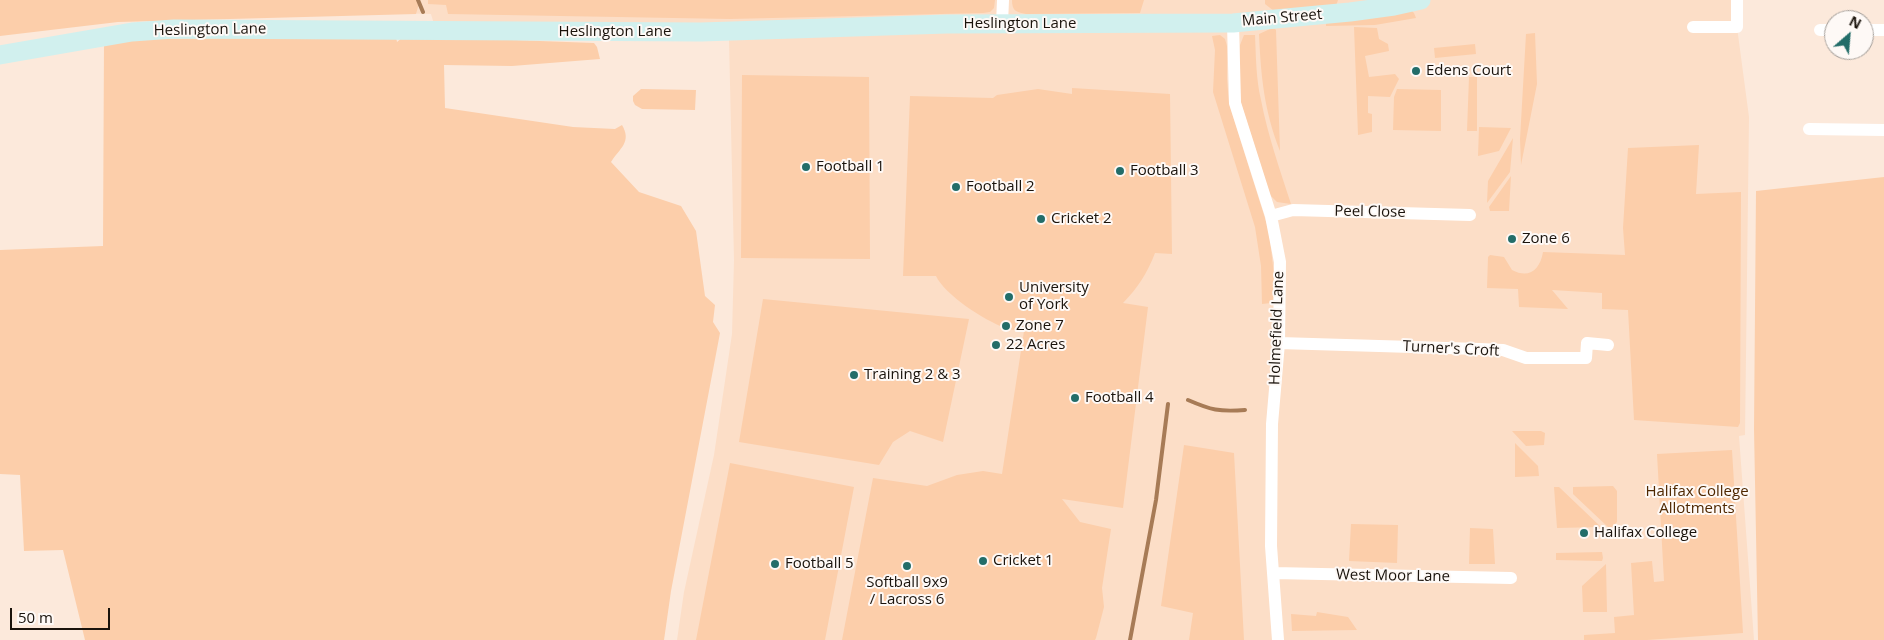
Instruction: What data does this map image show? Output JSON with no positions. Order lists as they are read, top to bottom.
{
  "streets": {
    "street": [
      "Main Street",
      "Heslington Lane",
      "Peel Close",
      "Holmefield Lane",
      "Turner's Croft",
      "West Moor Lane"
    ]
  },
  "crossings": [
    ["Main Street", "Heslington Lane"],
    ["Main Street", "Holmefield Lane"],
    ["Heslington Lane", "Holmefield Lane"],
    ["Peel Close", "Holmefield Lane"],
    ["Holmefield Lane", "Turner's Croft"],
    ["Holmefield Lane", "West Moor Lane"]
  ],
  "parks": ["Halifax College Allotments"],
  "places": [
    "Edens Court",
    "Football 1",
    "Football 3",
    "Football 2",
    "Cricket 2",
    "Zone 6",
    "University of York",
    "Zone 7",
    "22 Acres",
    "Training 2 & 3",
    "Football 4",
    "Halifax College",
    "Cricket 1",
    "Football 5",
    "Softball 9x9 / Lacross 6"
  ],
  "scale_bar": "50 m",
  "north": "top right"
}
